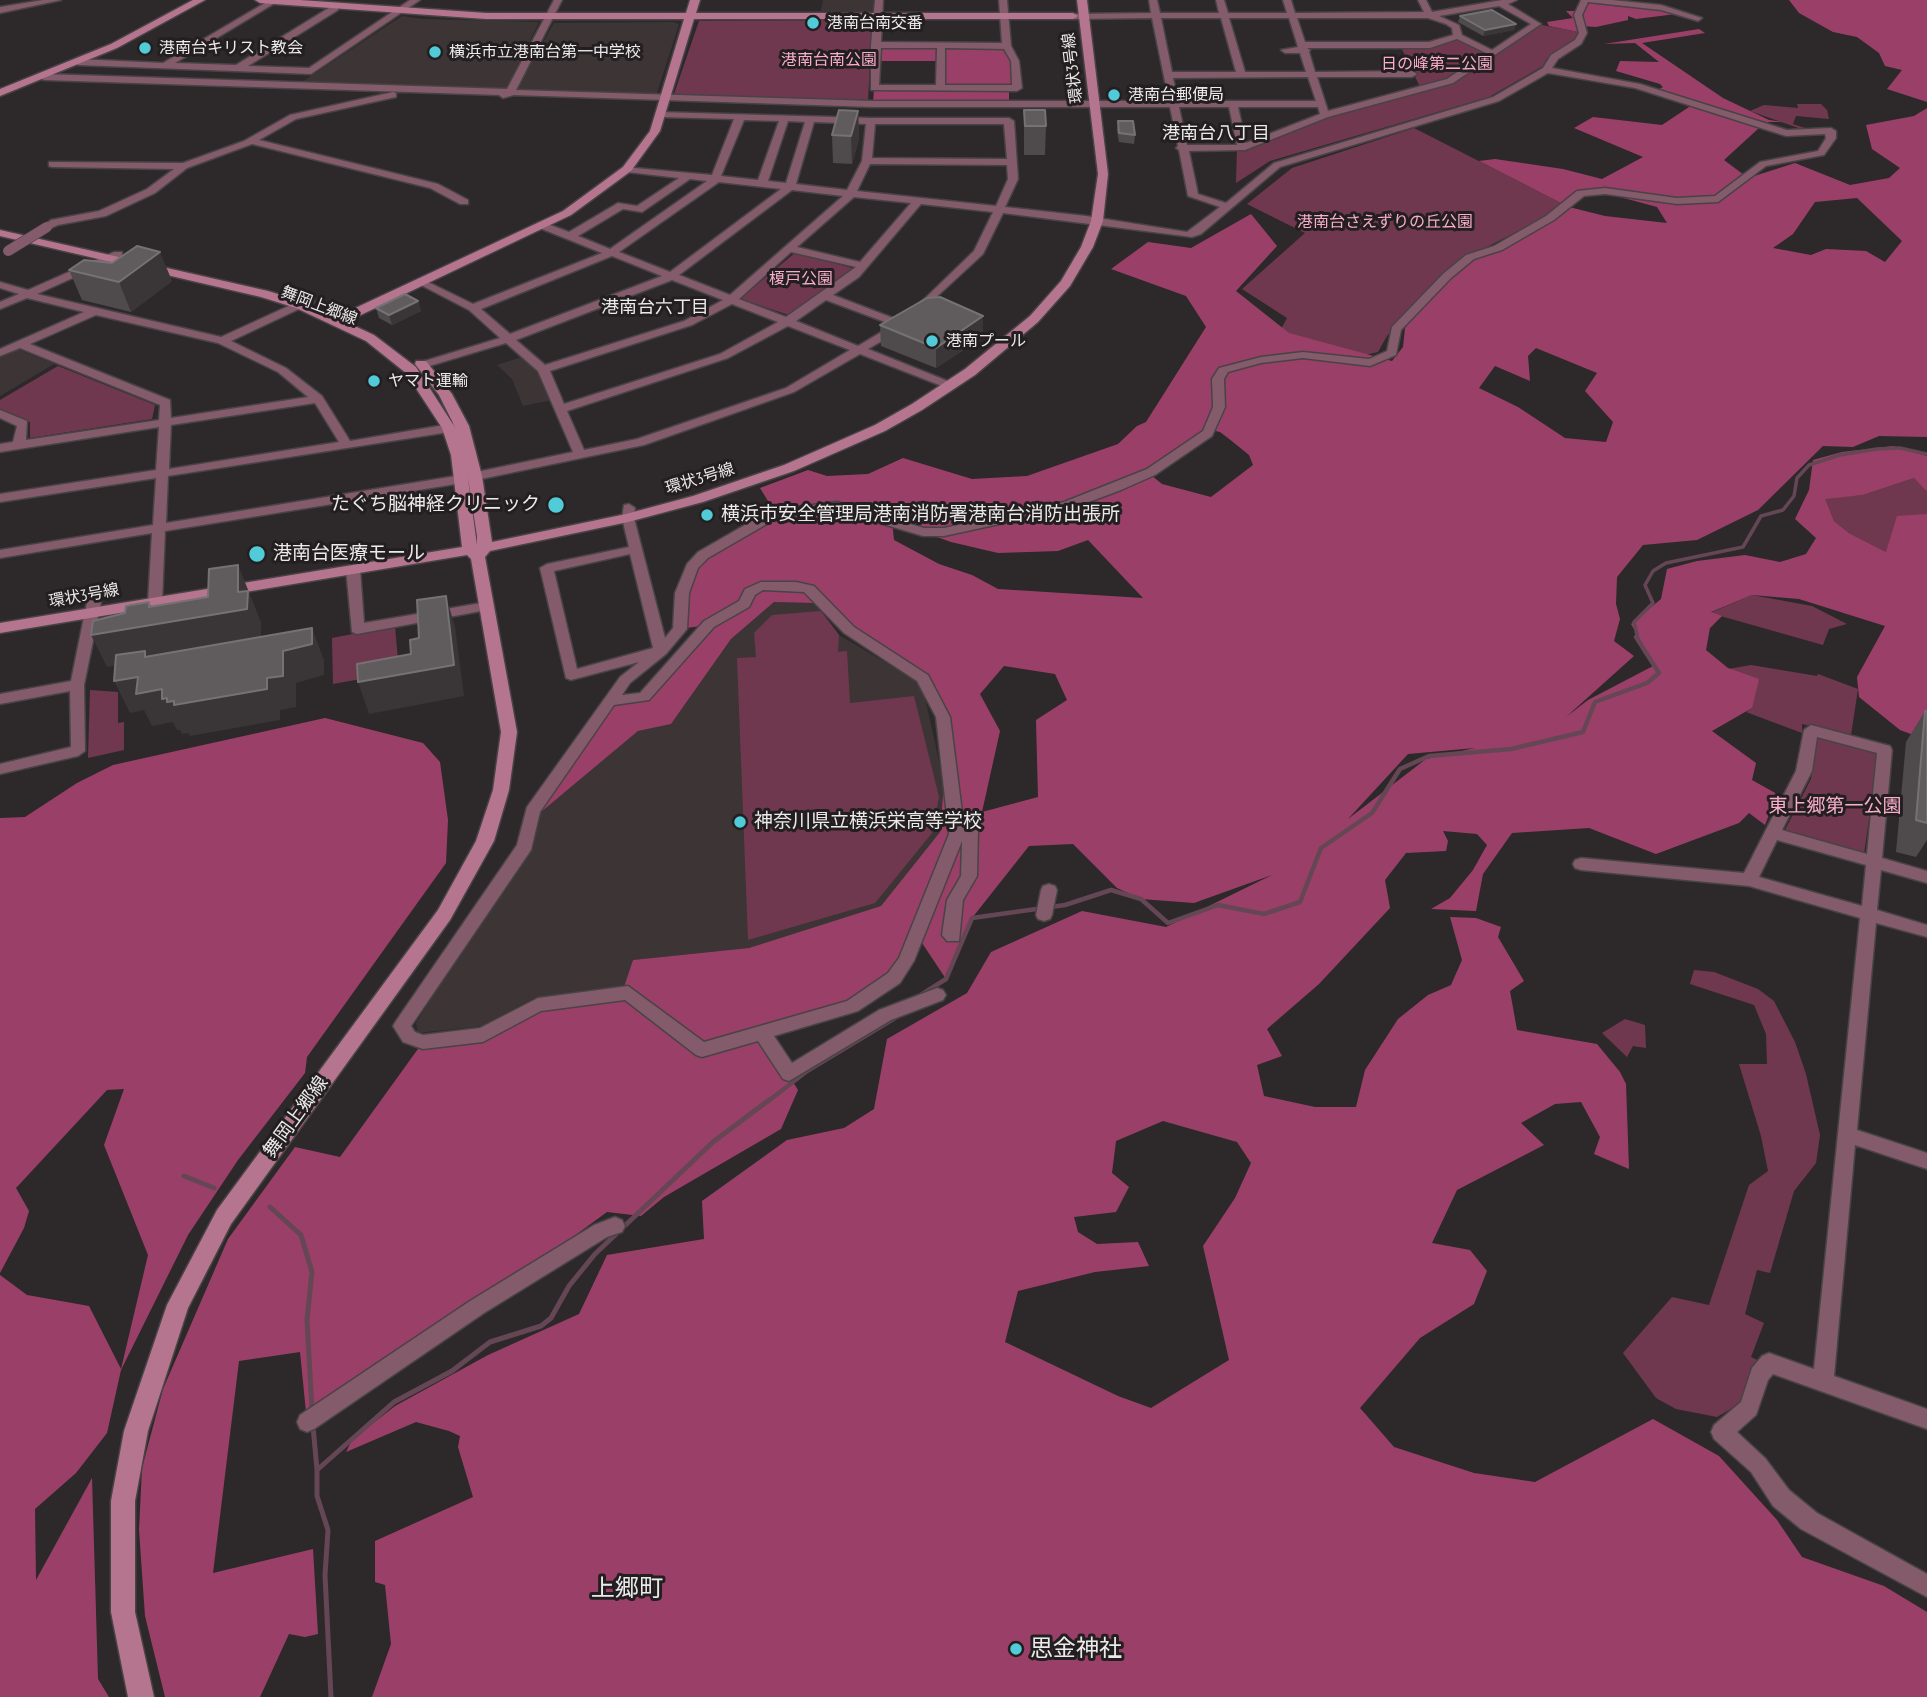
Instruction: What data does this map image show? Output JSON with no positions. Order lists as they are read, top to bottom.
{
  "streets": {
    "street": ["環状3号線", "舞岡上郷線"]
  },
  "crossings": [
    ["環状3号線", "舞岡上郷線"]
  ],
  "districts": ["港南台八丁目", "港南台六丁目", "上郷町"],
  "parks": [
    "港南台南公園",
    "日の峰第二公園",
    "港南台さえずりの丘公園",
    "榎戸公園",
    "東上郷第一公園"
  ],
  "places": [
    "港南台南交番",
    "港南台キリスト教会",
    "横浜市立港南台第一中学校",
    "港南台郵便局",
    "港南プール",
    "ヤマト運輸",
    "たぐち脳神経クリニック",
    "横浜市安全管理局港南消防署港南台消防出張所",
    "港南台医療モール",
    "神奈川県立横浜栄高等学校",
    "思金神社"
  ]
}
